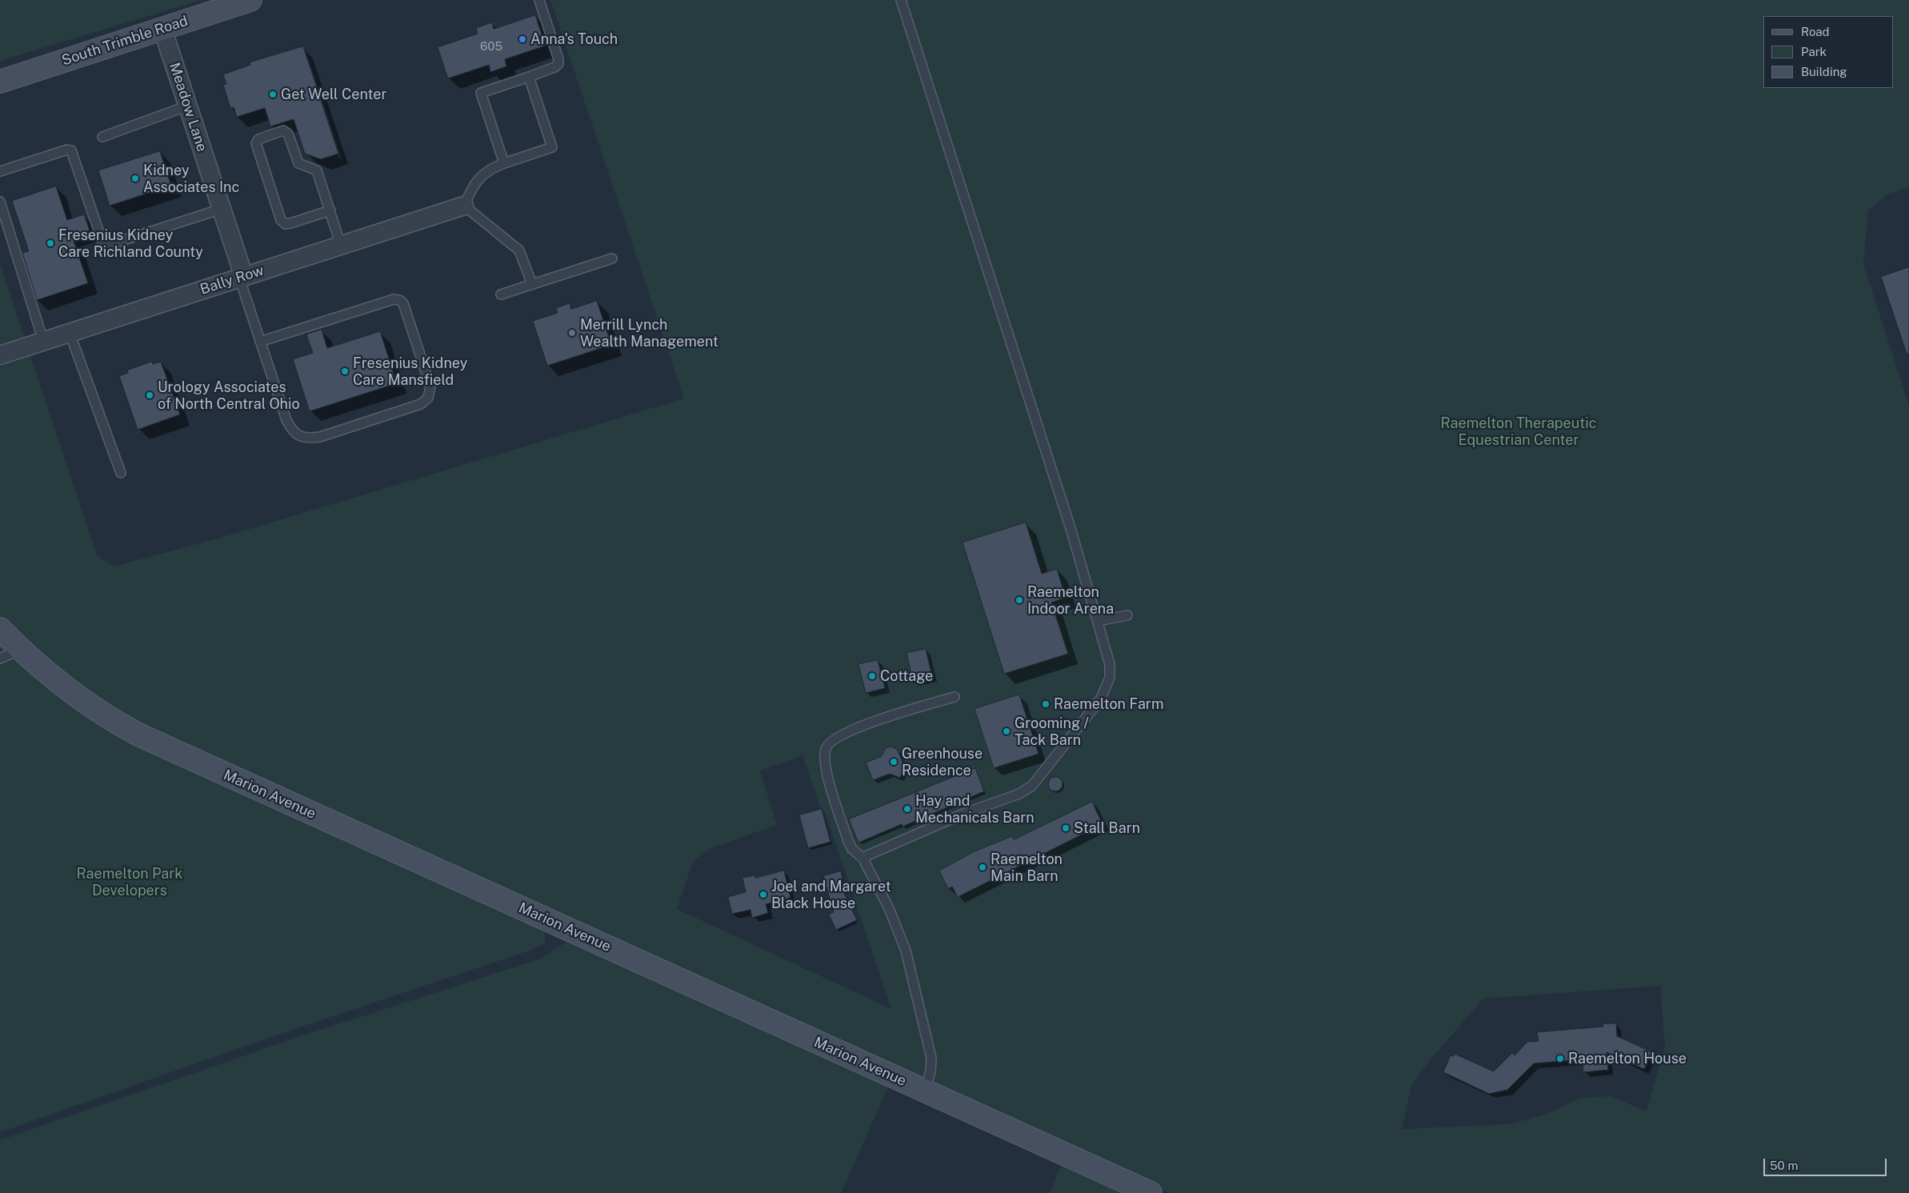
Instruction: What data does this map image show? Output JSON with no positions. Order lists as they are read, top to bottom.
{
  "streets": {
    "street": [
      "South Trimble Road",
      "Meadow Lane",
      "Bally Row",
      "Marion Avenue"
    ]
  },
  "crossings": [
    ["South Trimble Road", "Meadow Lane"],
    ["Meadow Lane", "Bally Row"]
  ],
  "parks": ["Raemelton Therapeutic Equestrian Center", "Raemelton Park Developers"],
  "places": [
    "Anna's Touch",
    "Get Well Center",
    "Kidney Associates Inc",
    "Fresenius Kidney Care Richland County",
    "Merrill Lynch Wealth Management",
    "Fresenius Kidney Care Mansfield",
    "Urology Associates of North Central Ohio",
    "Raemelton Indoor Arena",
    "Cottage",
    "Raemelton Farm",
    "Grooming / Tack Barn",
    "Greenhouse Residence",
    "Hay and Mechanicals Barn",
    "Stall Barn",
    "Raemelton Main Barn",
    "Joel and Margaret Black House",
    "Raemelton House"
  ],
  "house_numbers": ["605"],
  "legend": ["Road", "Park", "Building"],
  "scale_bar": "50 m"
}
